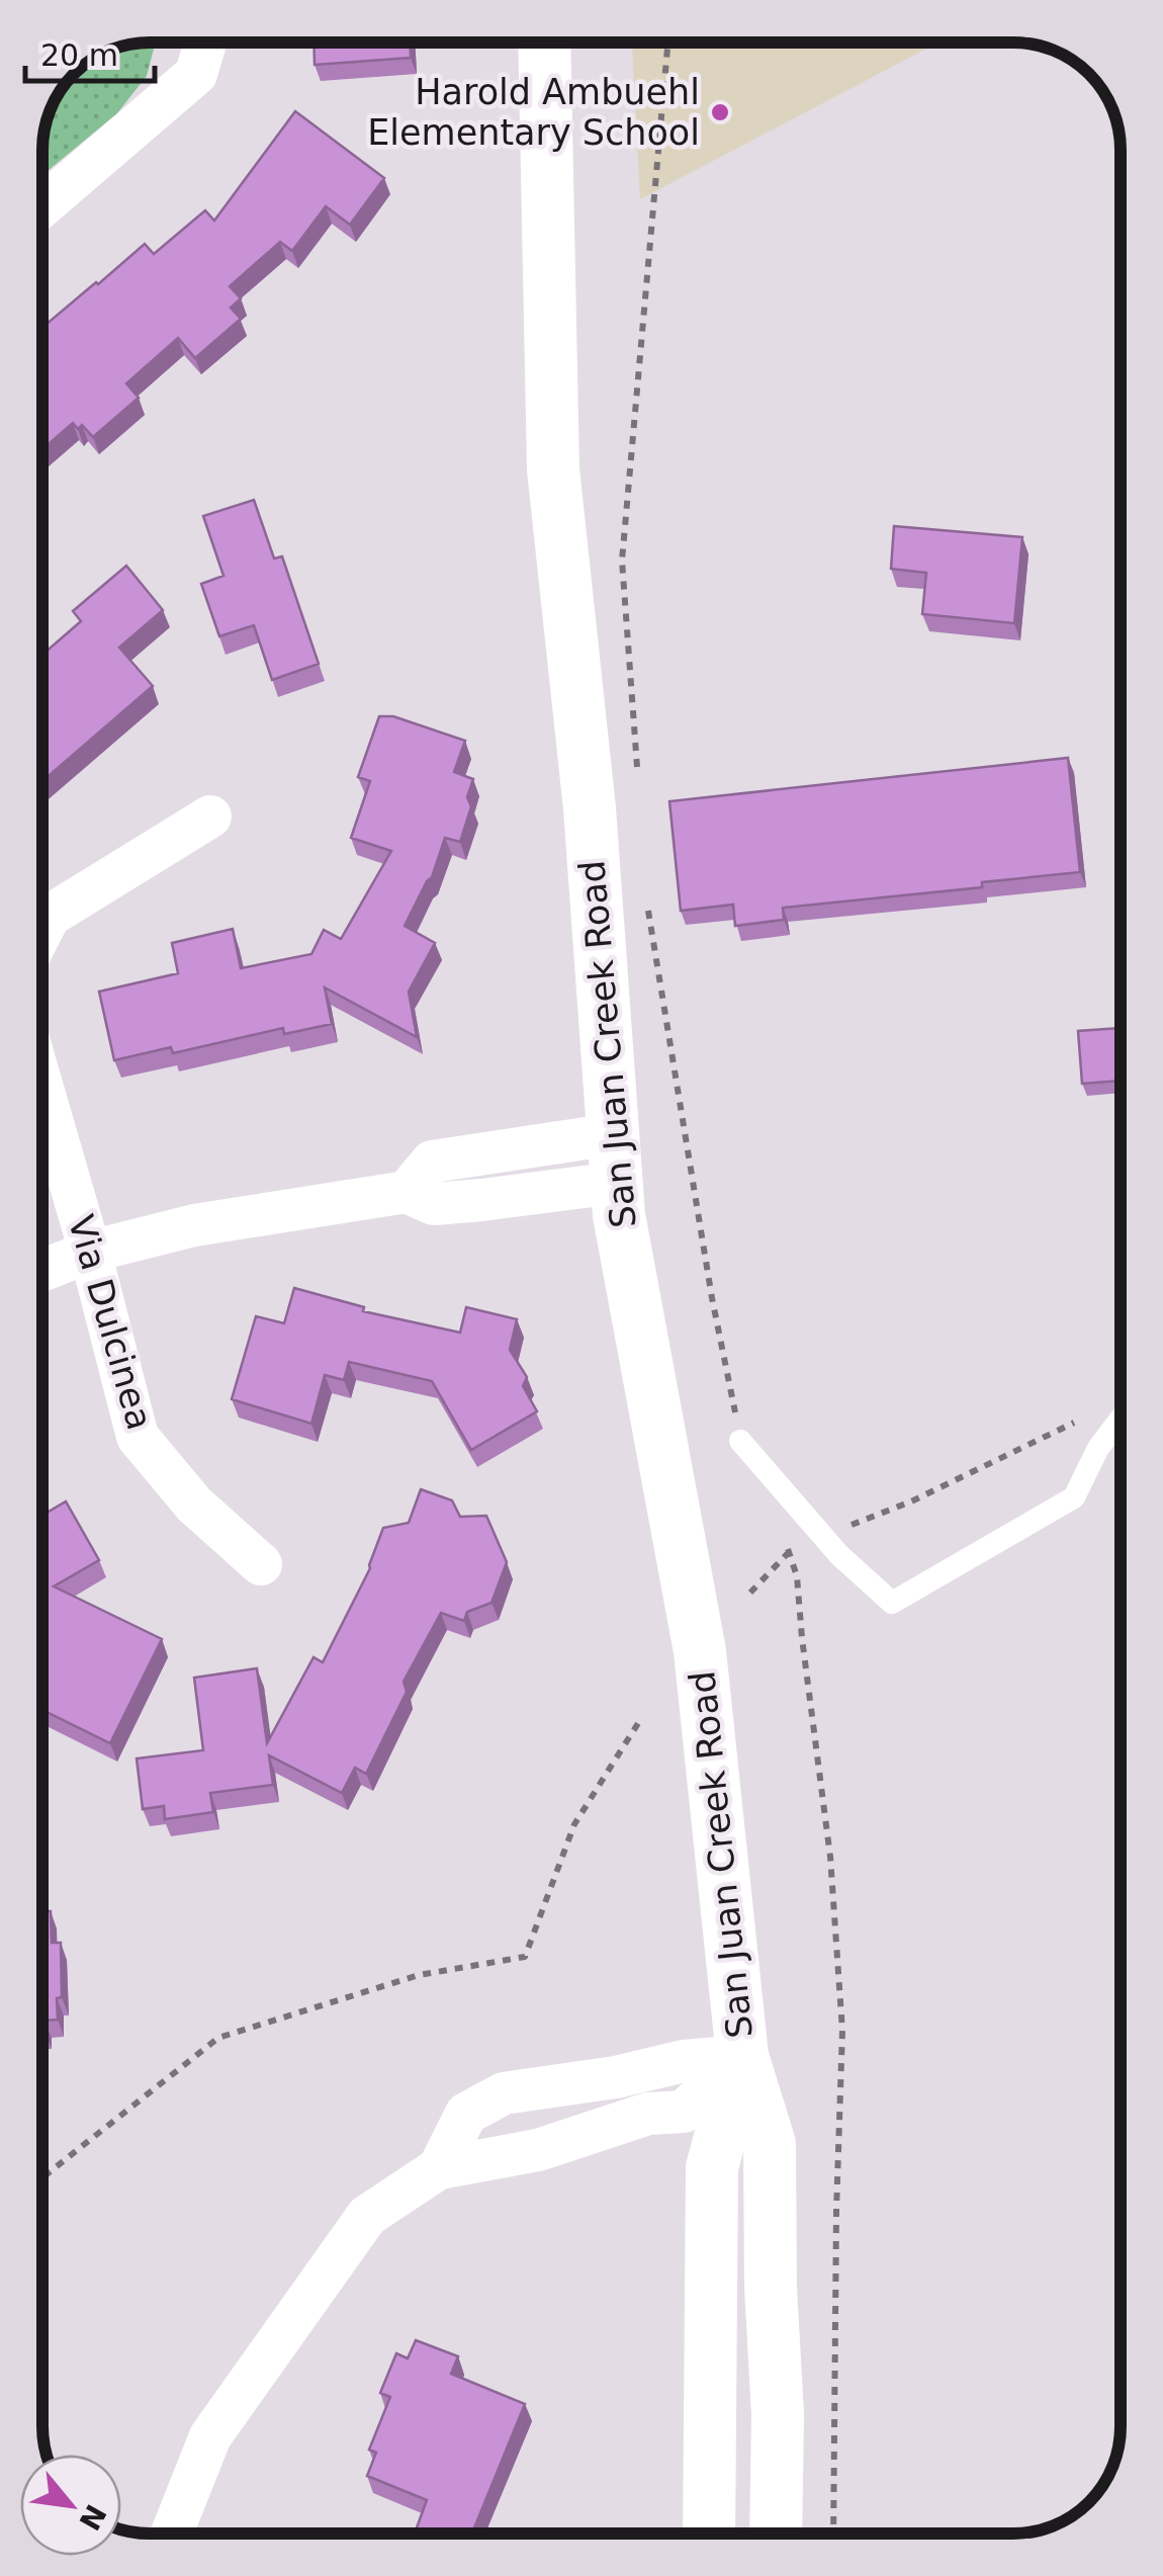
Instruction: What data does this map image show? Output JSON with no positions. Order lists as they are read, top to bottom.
{
  "streets": {
    "street": ["San Juan Creek Road", "Via Dulcinea"]
  },
  "places": ["Harold Ambuehl Elementary School"],
  "scale_bar": "20 m",
  "north": "bottom right"
}
